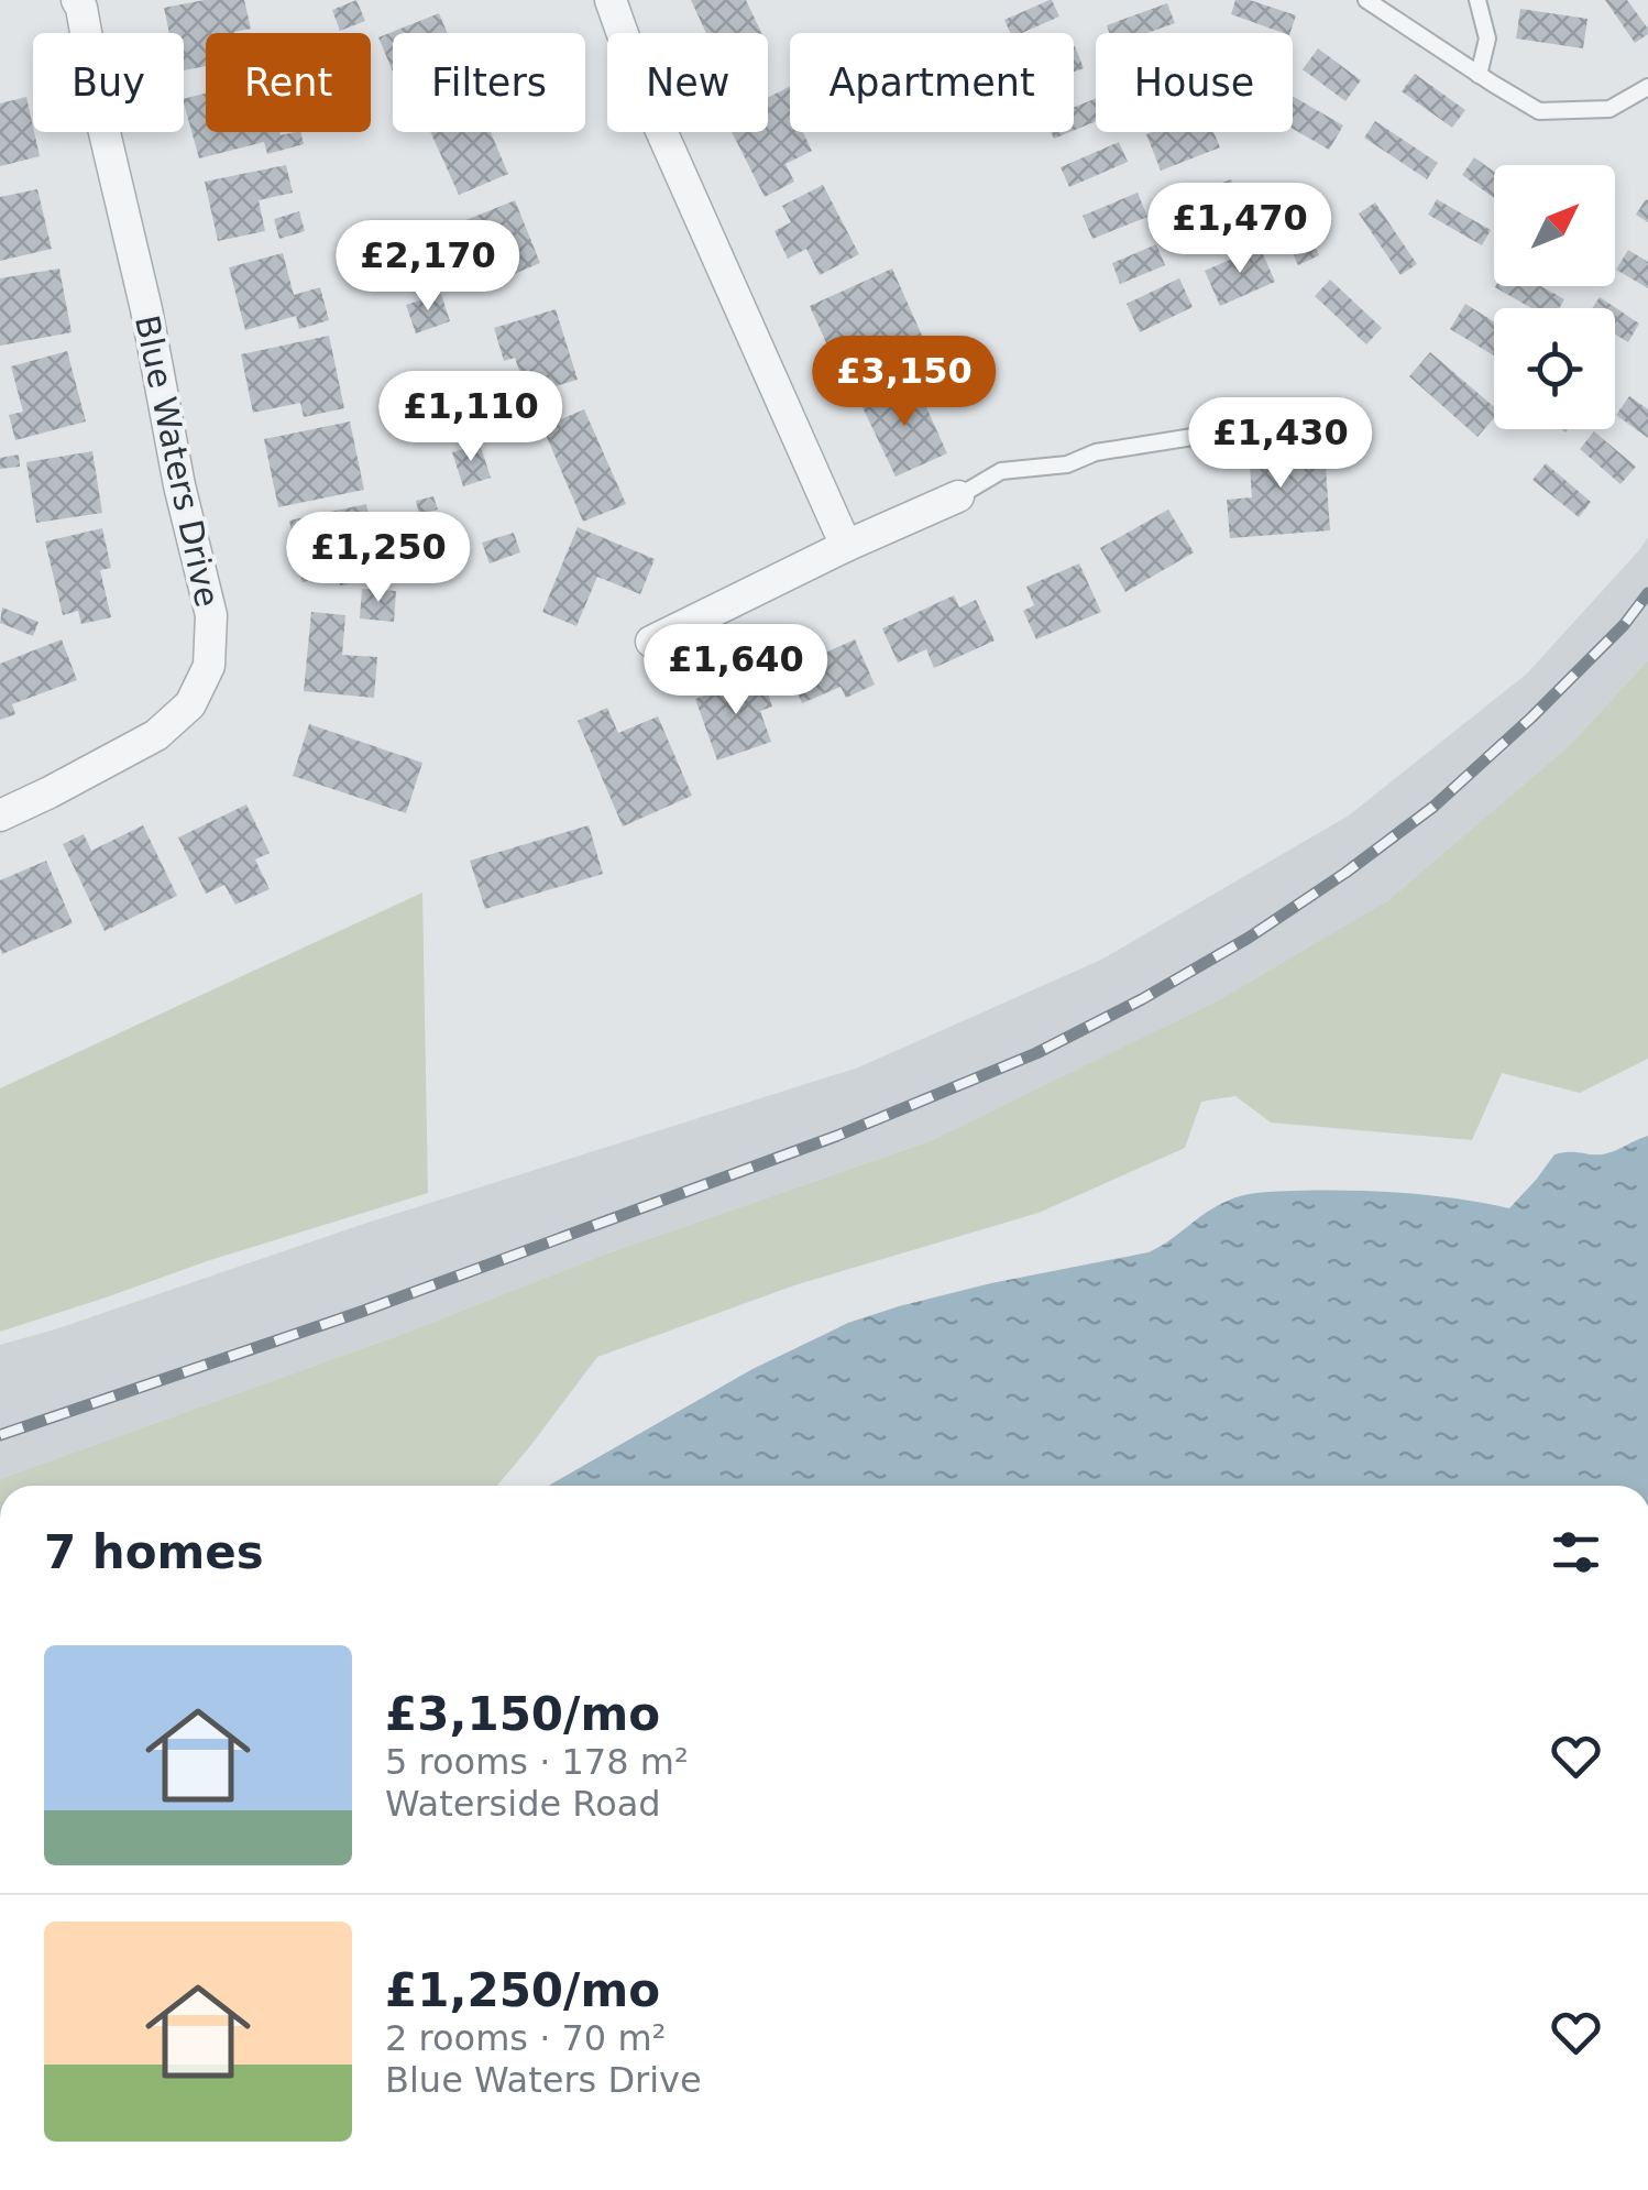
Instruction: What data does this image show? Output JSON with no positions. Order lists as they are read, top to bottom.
{
  "streets": {
    "street": ["Blue Waters Drive"]
  },
  "north": "top right",
  "page": {
    "chip": [
      "Buy",
      "Rent",
      "Filters",
      "New",
      "Apartment",
      "House"
    ],
    "price": [
      "£1,470",
      "£2,170",
      "£3,150",
      "£1,110",
      "£1,430",
      "£1,250",
      "£1,640"
    ],
    "heading": "7 homes",
    "list": [
      {
        "name": "£3,150/mo",
        "note": "5 rooms · 178 m² · Waterside Road"
      },
      {
        "name": "£1,250/mo",
        "note": "2 rooms · 70 m² · Blue Waters Drive"
      }
    ]
  }
}
